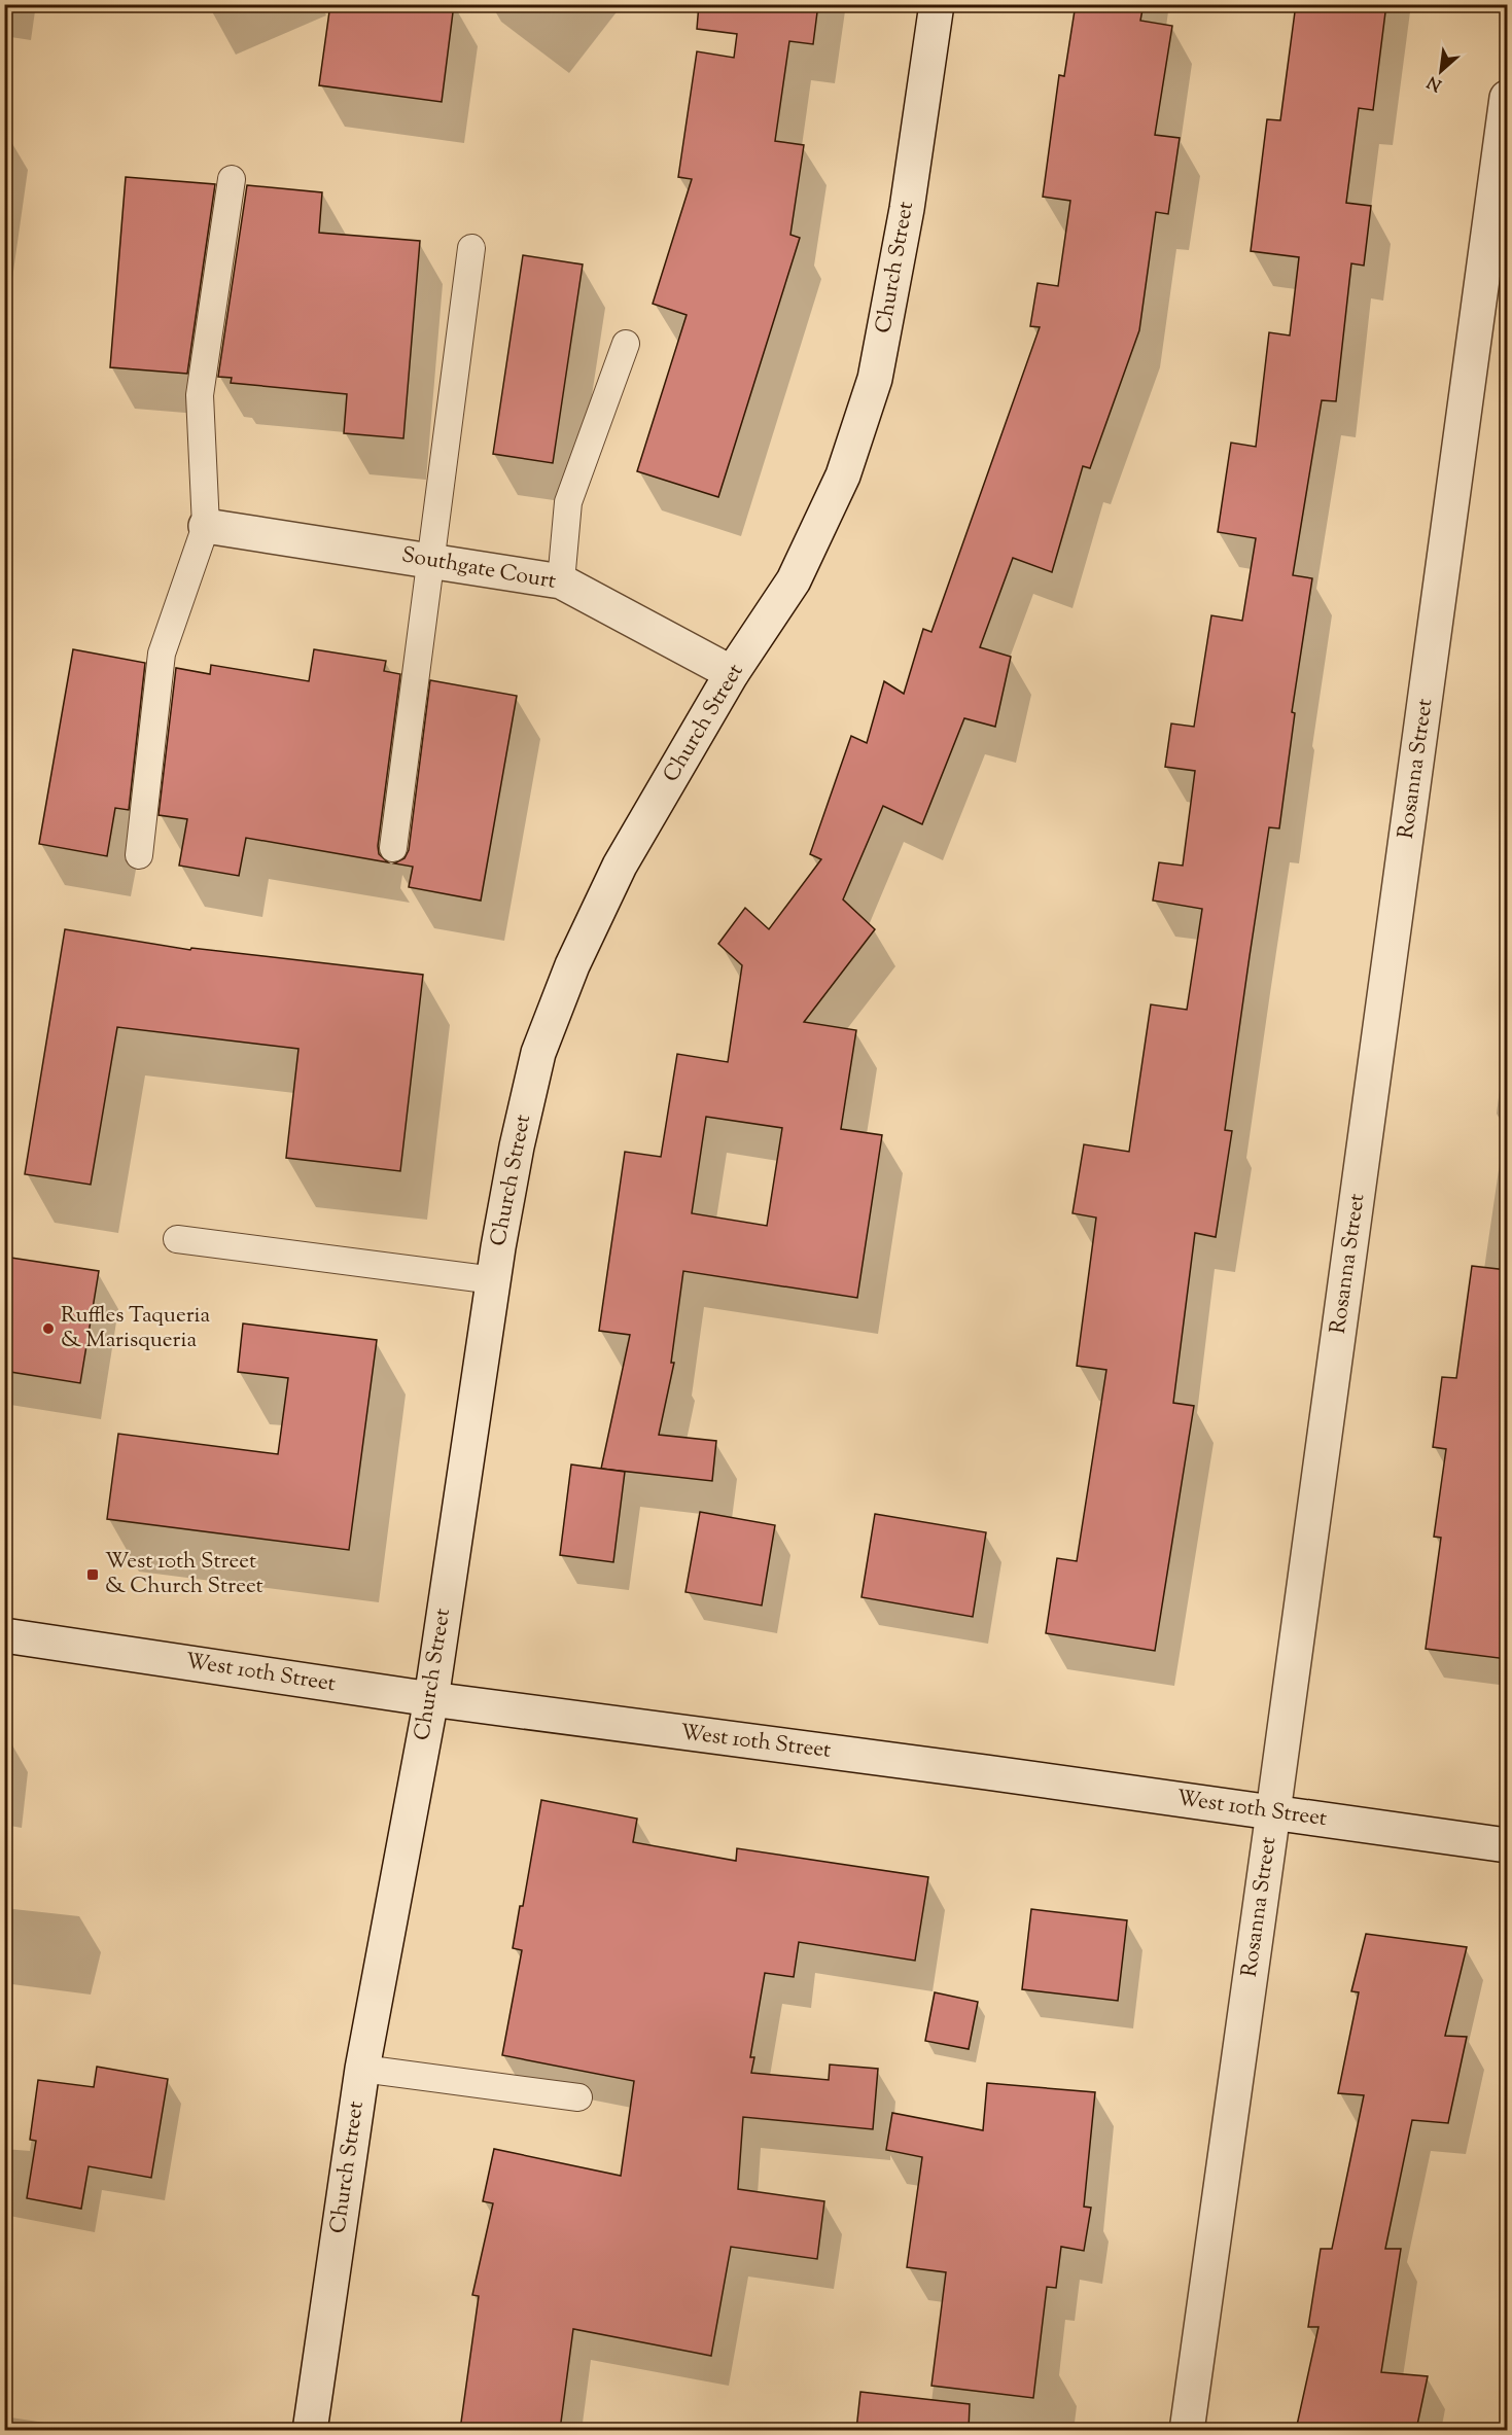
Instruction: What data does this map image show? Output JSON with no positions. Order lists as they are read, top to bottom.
{
  "streets": {
    "street": [
      "Church Street",
      "Southgate Court",
      "Rosanna Street",
      "West 10th Street"
    ]
  },
  "crossings": [
    ["Church Street", "Southgate Court"],
    ["Church Street", "West 10th Street"],
    ["Rosanna Street", "West 10th Street"]
  ],
  "places": {
    "other": ["Ruffles Taqueria & Marisqueria"],
    "transit": ["West 10th Street & Church Street"]
  },
  "north": "bottom left"
}
